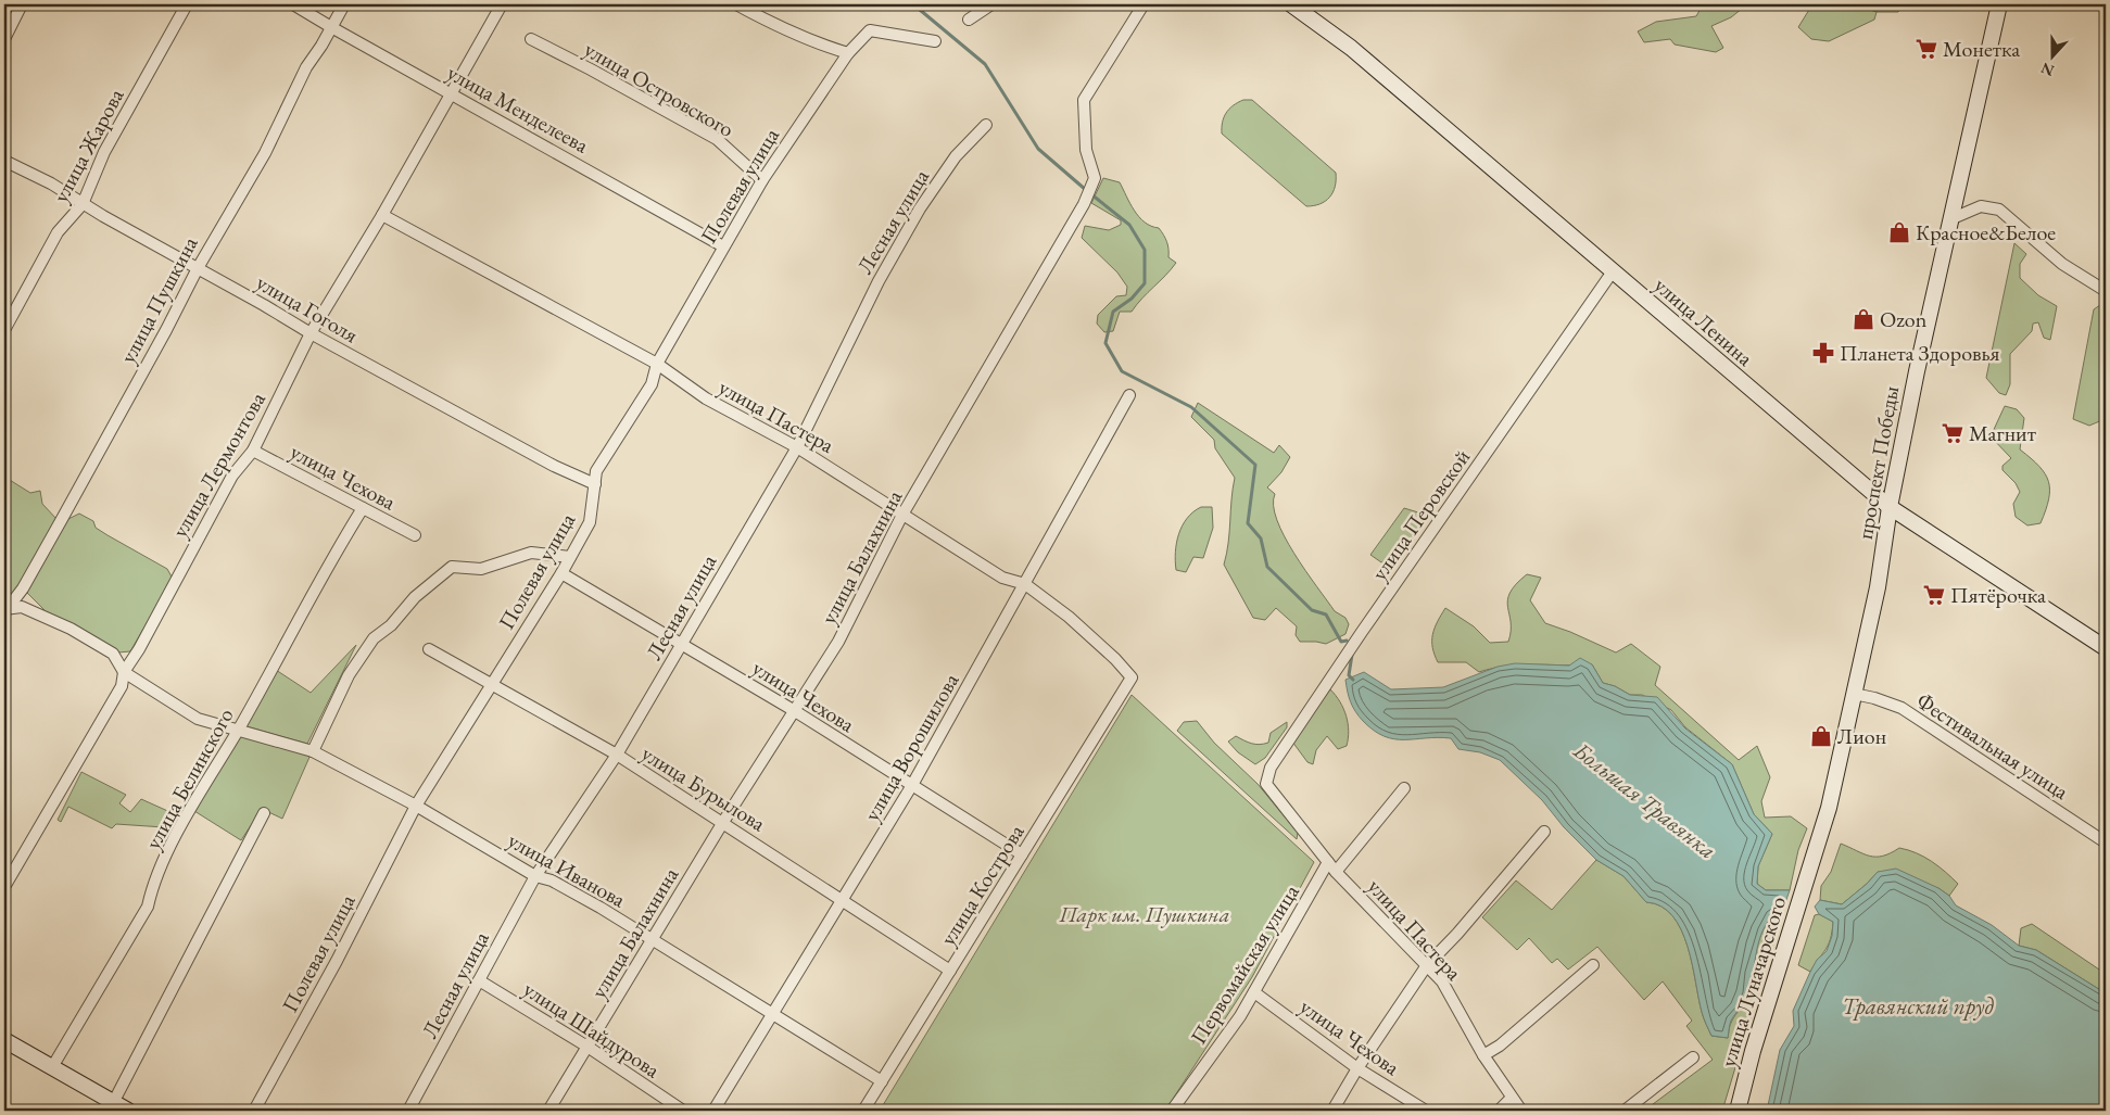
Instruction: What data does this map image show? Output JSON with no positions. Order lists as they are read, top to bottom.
{
  "streets": {
    "street": [
      "улица Островского",
      "улица Менделеева",
      "улица Жарова",
      "Полевая улица",
      "Лесная улица",
      "улица Пушкина",
      "улица Гоголя",
      "улица Ленина",
      "улица Пастера",
      "проспект Победы",
      "улица Лермонтова",
      "улица Чехова",
      "улица Перовской",
      "улица Балахнина",
      "Фестивальная улица",
      "улица Ворошилова",
      "улица Белинского",
      "улица Бурылова",
      "улица Иванова",
      "улица Кострова",
      "Первомайская улица",
      "улица Луначарского",
      "улица Шайдурова"
    ]
  },
  "crossings": [
    ["улица Островского", "Полевая улица"],
    ["улица Менделеева", "Полевая улица"],
    ["улица Менделеева", "улица Пушкина"],
    ["улица Менделеева", "улица Лермонтова"],
    ["улица Жарова", "улица Гоголя"],
    ["Полевая улица", "улица Гоголя"],
    ["Полевая улица", "улица Пастера"],
    ["Полевая улица", "улица Чехова"],
    ["Полевая улица", "улица Бурылова"],
    ["Полевая улица", "улица Иванова"],
    ["Лесная улица", "улица Пастера"],
    ["Лесная улица", "улица Чехова"],
    ["Лесная улица", "улица Бурылова"],
    ["Лесная улица", "улица Иванова"],
    ["Лесная улица", "улица Шайдурова"],
    ["улица Пушкина", "улица Гоголя"],
    ["улица Гоголя", "улица Лермонтова"],
    ["улица Ленина", "проспект Победы"],
    ["улица Ленина", "улица Перовской"],
    ["улица Пастера", "улица Лермонтова"],
    ["улица Пастера", "улица Перовской"],
    ["улица Пастера", "улица Балахнина"],
    ["улица Пастера", "улица Ворошилова"],
    ["улица Пастера", "улица Кострова"],
    ["улица Пастера", "Первомайская улица"],
    ["проспект Победы", "Фестивальная улица"],
    ["проспект Победы", "улица Луначарского"],
    ["улица Лермонтова", "улица Чехова"],
    ["улица Лермонтова", "улица Иванова"],
    ["улица Чехова", "улица Балахнина"],
    ["улица Чехова", "улица Ворошилова"],
    ["улица Чехова", "улица Белинского"],
    ["улица Чехова", "улица Кострова"],
    ["улица Чехова", "Первомайская улица"],
    ["улица Балахнина", "улица Бурылова"],
    ["улица Балахнина", "улица Иванова"],
    ["улица Балахнина", "улица Шайдурова"],
    ["улица Ворошилова", "улица Бурылова"],
    ["улица Ворошилова", "улица Иванова"],
    ["улица Белинского", "улица Иванова"],
    ["улица Бурылова", "улица Кострова"],
    ["улица Иванова", "улица Кострова"]
  ],
  "water": ["Большая Травянка", "Травянский пруд"],
  "parks": ["Парк им. Пушкина"],
  "places": {
    "supermarket": ["Монетка", "Магнит", "Пятёрочка"],
    "shop": ["Красное&Белое", "Ozon", "Лион"],
    "pharmacy": ["Планета Здоровья"]
  },
  "north": "bottom"
}
